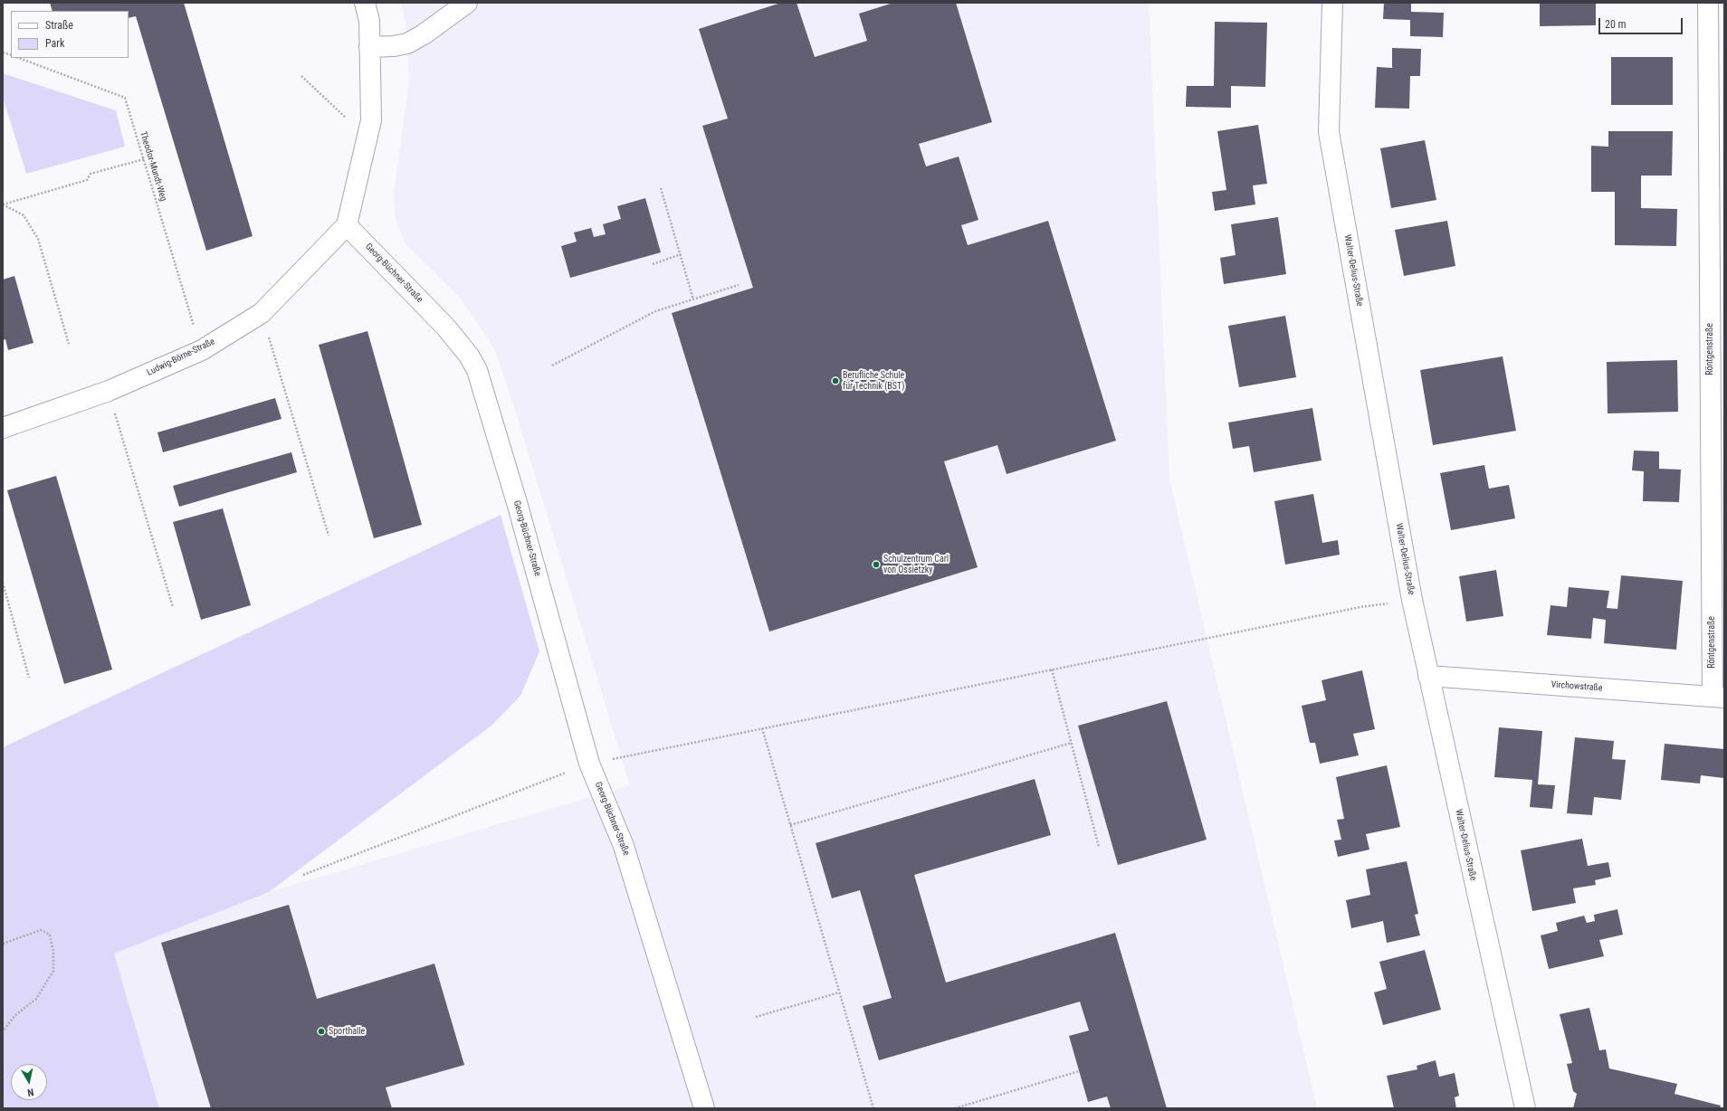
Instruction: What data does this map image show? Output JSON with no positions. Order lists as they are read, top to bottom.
{
  "streets": {
    "street": [
      "Walter-Delius-Straße",
      "Georg-Büchner-Straße",
      "Röntgenstraße",
      "Ludwig-Börne-Straße",
      "Virchowstraße"
    ],
    "path": ["Theodor-Mundt-Weg"]
  },
  "crossings": [
    ["Theodor-Mundt-Weg", "Ludwig-Börne-Straße"],
    ["Walter-Delius-Straße", "Virchowstraße"],
    ["Georg-Büchner-Straße", "Ludwig-Börne-Straße"],
    ["Röntgenstraße", "Virchowstraße"]
  ],
  "places": ["Berufliche Schule für Technik (BST)", "Schulzentrum Carl von Ossietzky", "Sporthalle"],
  "legend": ["Straße", "Park"],
  "scale_bar": "20 m",
  "north": "bottom"
}
